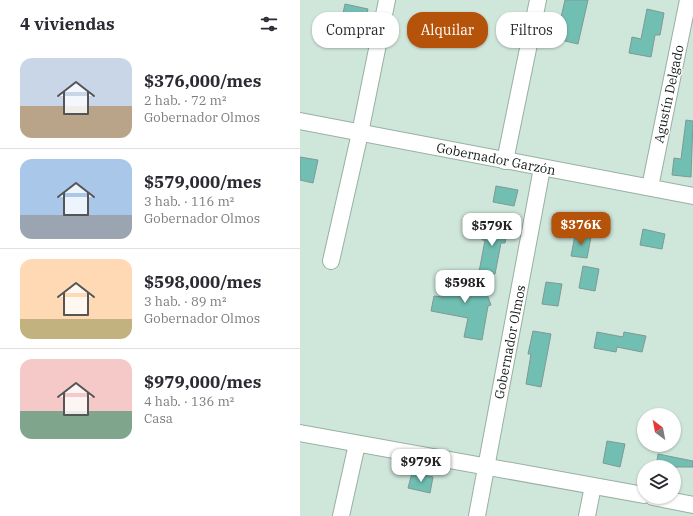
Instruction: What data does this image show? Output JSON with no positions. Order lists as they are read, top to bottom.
{
  "streets": {
    "street": ["Agustín Delgado", "Gobernador Garzón", "Gobernador Olmos"]
  },
  "crossings": [
    ["Agustín Delgado", "Gobernador Garzón"],
    ["Gobernador Garzón", "Gobernador Olmos"]
  ],
  "north": "top left",
  "page": {
    "heading": "4 viviendas",
    "chip": ["Comprar", "Alquilar", "Filtros"],
    "list": [
      {
        "name": "$376,000/mes",
        "note": "2 hab. · 72 m² · Gobernador Olmos"
      },
      {
        "name": "$579,000/mes",
        "note": "3 hab. · 116 m² · Gobernador Olmos"
      },
      {
        "name": "$598,000/mes",
        "note": "3 hab. · 89 m² · Gobernador Olmos"
      },
      {
        "name": "$979,000/mes",
        "note": "4 hab. · 136 m² · Casa"
      }
    ],
    "price": [
      "$376K",
      "$579K",
      "$598K",
      "$979K"
    ]
  }
}
